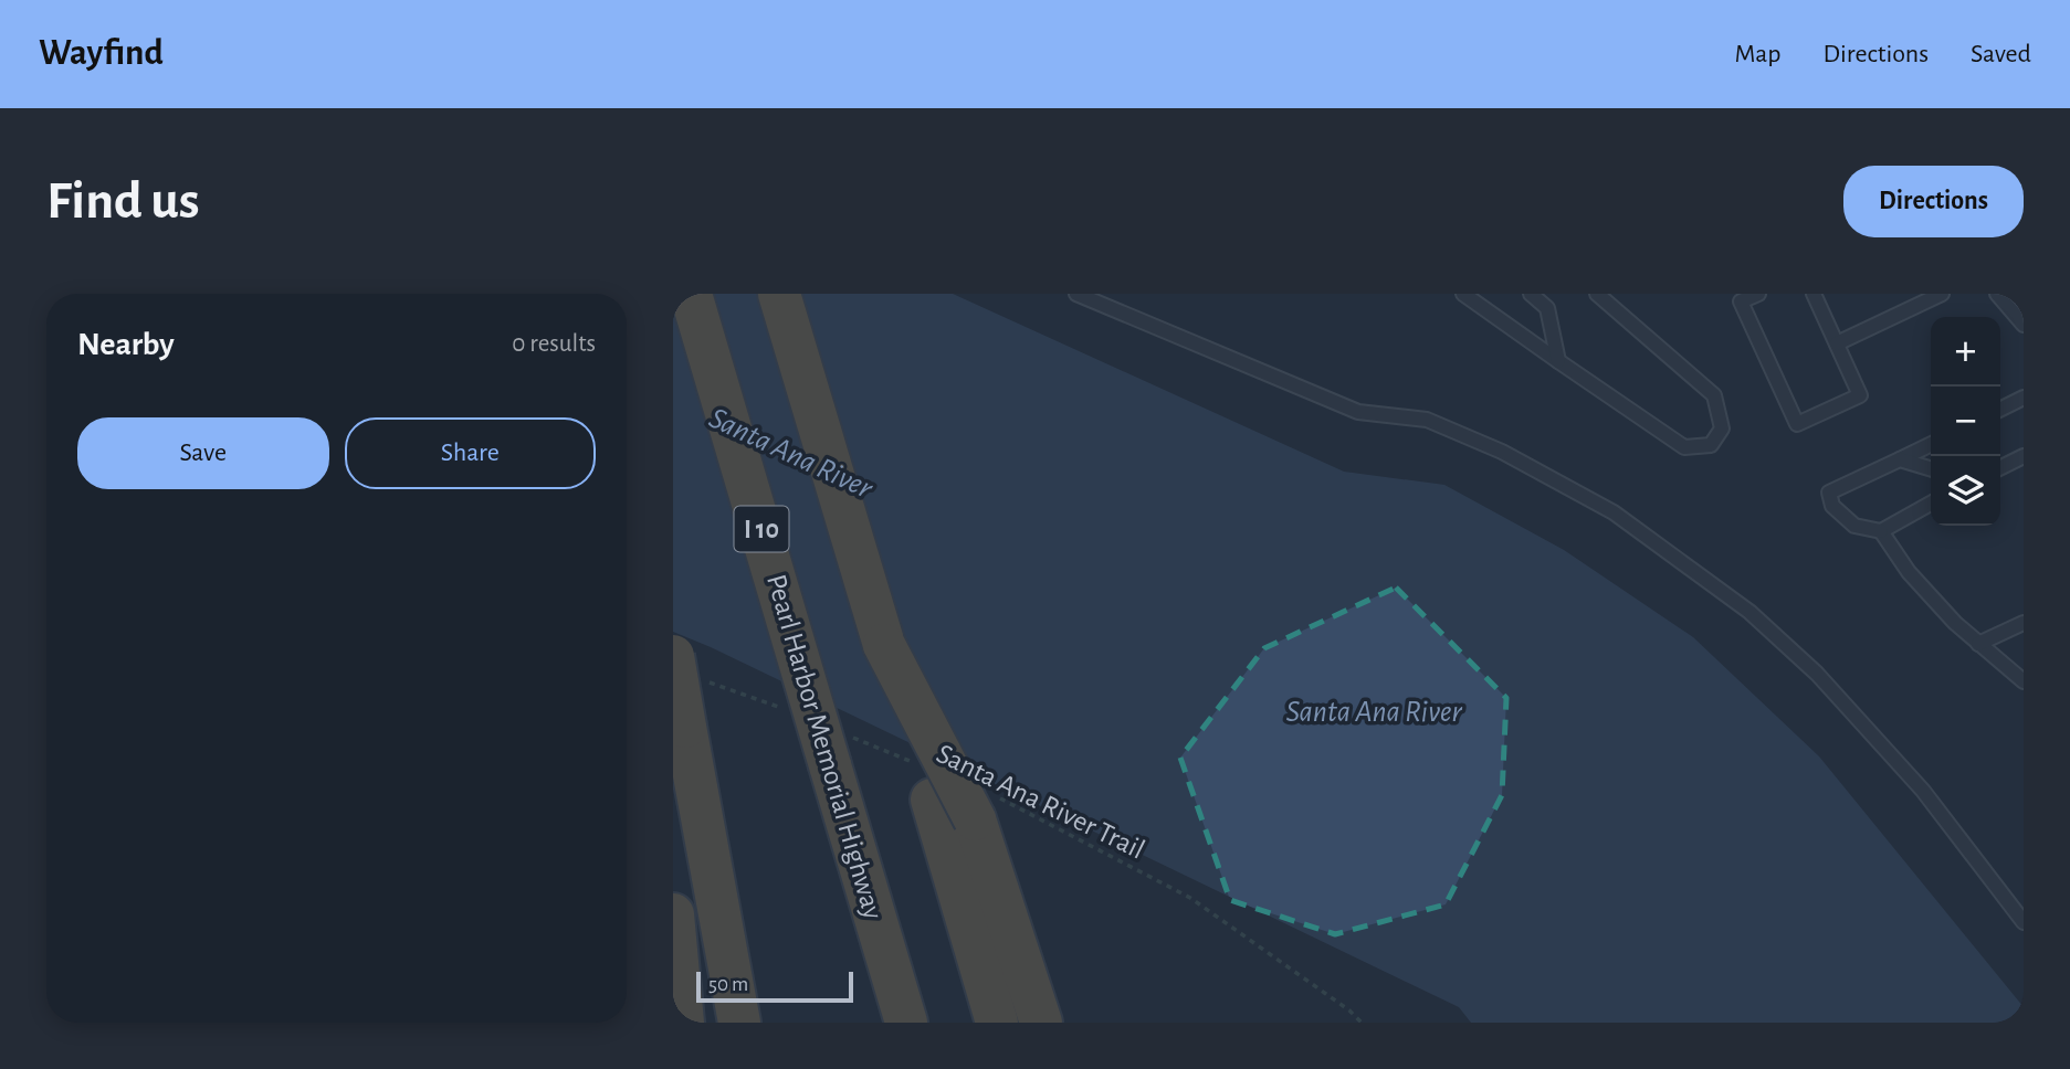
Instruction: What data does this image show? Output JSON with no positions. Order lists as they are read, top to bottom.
{
  "streets": {
    "highway": ["I 10", "Pearl Harbor Memorial Highway"],
    "path": ["Santa Ana River Trail"]
  },
  "crossings": [
    ["Pearl Harbor Memorial Highway", "Santa Ana River Trail"]
  ],
  "water": ["Santa Ana River"],
  "scale_bar": "50 m",
  "page": {
    "header": "Wayfind",
    "nav": ["Map", "Directions", "Saved"],
    "buttons": [
      "Directions",
      ["Save", "Share"]
    ],
    "title": "Find us",
    "heading": ["Nearby", "0 results"],
    "map_buttons": ["+", "−"],
    "scale": "50 m"
  }
}
